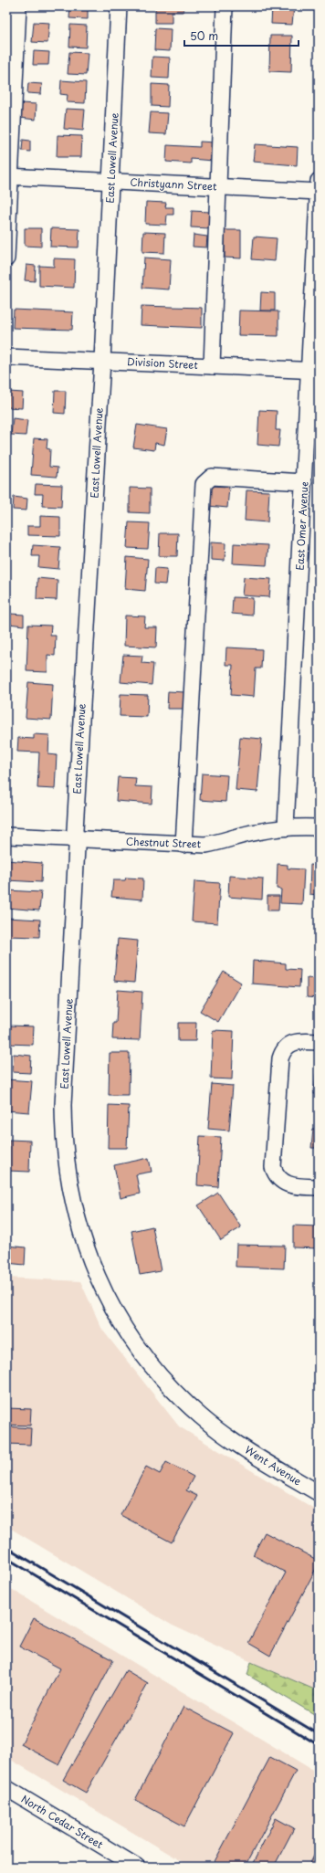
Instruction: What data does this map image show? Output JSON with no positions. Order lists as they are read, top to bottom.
{
  "streets": {
    "street": [
      "East Lowell Avenue",
      "Christyann Street",
      "Division Street",
      "East Omer Avenue",
      "Chestnut Street",
      "Went Avenue",
      "North Cedar Street"
    ]
  },
  "crossings": [
    ["East Lowell Avenue", "Christyann Street"],
    ["East Lowell Avenue", "Division Street"],
    ["East Lowell Avenue", "Chestnut Street"],
    ["East Lowell Avenue", "Went Avenue"],
    ["Christyann Street", "East Omer Avenue"],
    ["Division Street", "East Omer Avenue"],
    ["East Omer Avenue", "Chestnut Street"]
  ],
  "scale_bar": "50 m"
}
